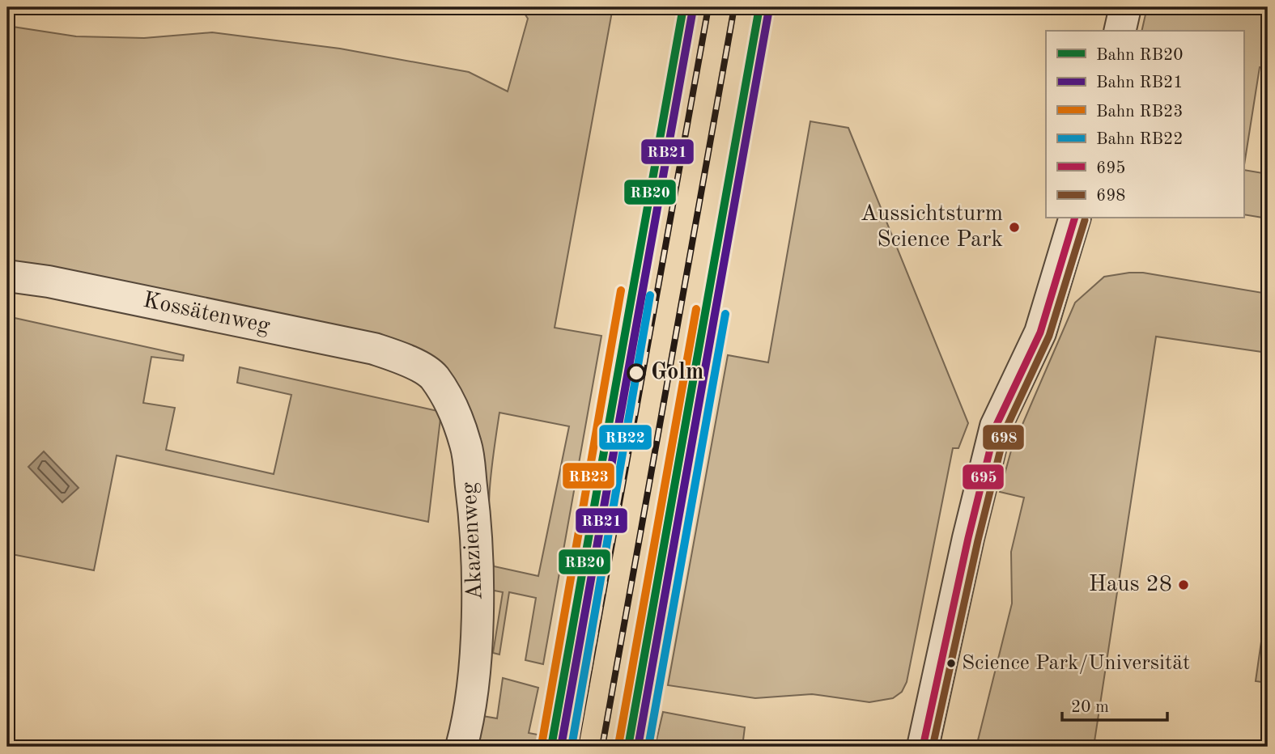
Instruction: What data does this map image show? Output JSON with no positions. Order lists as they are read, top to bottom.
{
  "streets": {
    "street": ["Kossätenweg", "Akazienweg"]
  },
  "crossings": [
    ["Kossätenweg", "Akazienweg"]
  ],
  "places": [
    "Aussichtsturm Science Park",
    "Golm",
    "Haus 28",
    "Science Park/Universität"
  ],
  "lines": [
    "rail line RB20",
    "rail line RB21",
    "transit line 695",
    "transit line 698",
    "rail line RB23",
    "rail line RB22"
  ],
  "legend": [
    "Bahn RB20",
    "Bahn RB21",
    "Bahn RB23",
    "Bahn RB22",
    "695",
    "698"
  ],
  "scale_bar": "20 m"
}
